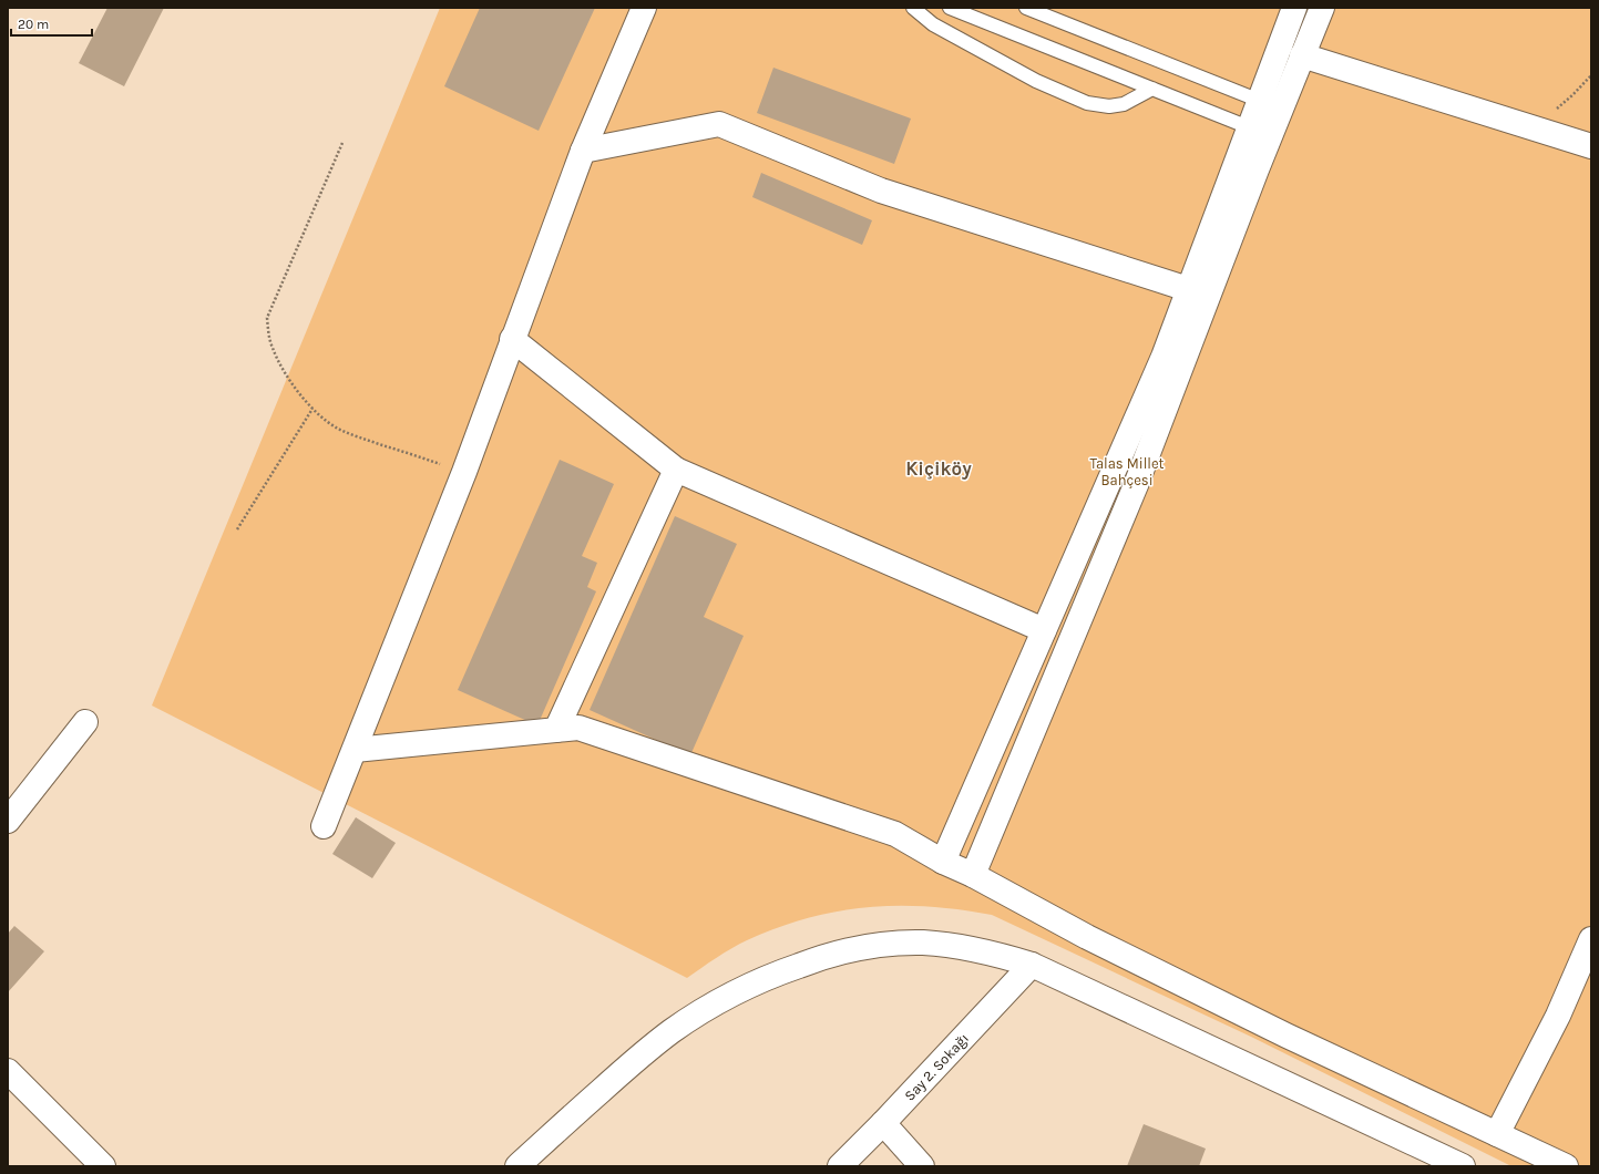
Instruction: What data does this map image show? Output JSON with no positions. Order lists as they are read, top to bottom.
{
  "streets": {
    "street": ["Say 2. Sokağı"]
  },
  "districts": ["Kiçiköy"],
  "parks": ["Talas Millet Bahçesi"],
  "scale_bar": "20 m"
}
